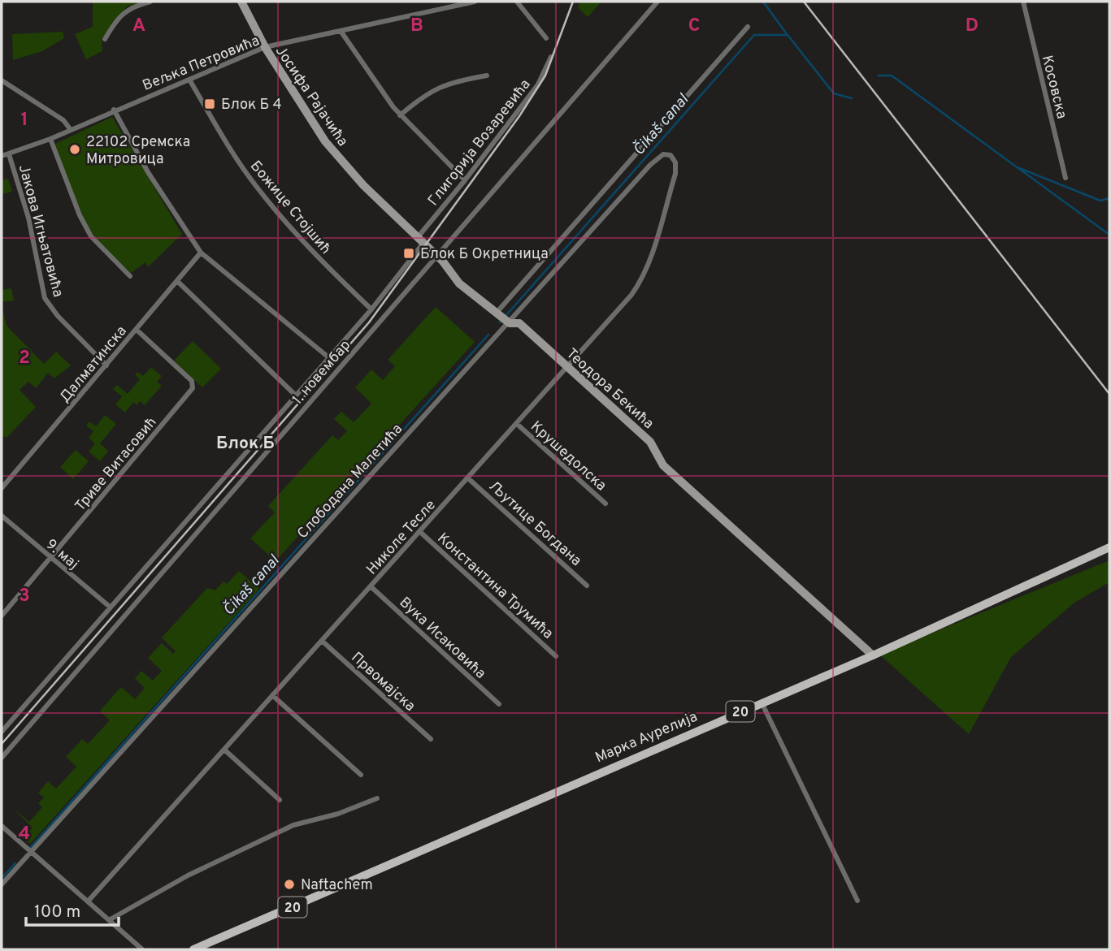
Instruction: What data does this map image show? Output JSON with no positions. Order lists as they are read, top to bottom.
{
  "streets": {
    "main road": ["20", "Марка Аурелија"],
    "street": [
      "Вељка Петровића",
      "Косовска",
      "Јосифа Рајачића",
      "Глигорија Возаревића",
      "Божице Стојшић",
      "Јакова Игњатовића",
      "Далматинска",
      "1. новембар",
      "Теодора Бекића",
      "Крушедолска",
      "Триве Витасовић",
      "Слободана Малетића",
      "Љутице Богдана",
      "Николе Тесле",
      "9. мај",
      "Константина Трумића",
      "Вука Исаковића",
      "Првомајска"
    ]
  },
  "crossings": [
    ["Вељка Петровића", "Јосифа Рајачића"],
    ["Вељка Петровића", "Божице Стојшић"],
    ["Вељка Петровића", "Јакова Игњатовића"],
    ["Јосифа Рајачића", "Глигорија Возаревића"],
    ["Јосифа Рајачића", "1. новембар"],
    ["Јосифа Рајачића", "Теодора Бекића"],
    ["Глигорија Возаревића", "1. новембар"],
    ["Глигорија Возаревића", "Теодора Бекића"],
    ["Божице Стојшић", "1. новембар"],
    ["Јакова Игњатовића", "Далматинска"],
    ["Далматинска", "Триве Витасовић"],
    ["1. новембар", "Теодора Бекића"],
    ["1. новембар", "9. мај"],
    ["Теодора Бекића", "Слободана Малетића"],
    ["Теодора Бекића", "Николе Тесле"],
    ["Теодора Бекића", "Марка Аурелија"],
    ["Крушедолска", "Николе Тесле"],
    ["Триве Витасовић", "9. мај"],
    ["Слободана Малетића", "Николе Тесле"],
    ["Љутице Богдана", "Николе Тесле"],
    ["Николе Тесле", "Константина Трумића"],
    ["Николе Тесле", "Вука Исаковића"],
    ["Николе Тесле", "Првомајска"]
  ],
  "districts": ["Блок Б"],
  "water": ["Čikaš canal"],
  "places": {
    "transit": ["Блок Б 4", "Блок Б Окретница"],
    "other": ["22102 Сремска Митровица", "Naftachem"]
  },
  "scale_bar": "100 m",
  "grid": {
    "columns": [
      "A",
      "B",
      "C",
      "D"
    ],
    "rows": [
      "1",
      "2",
      "3",
      "4"
    ]
  }
}
